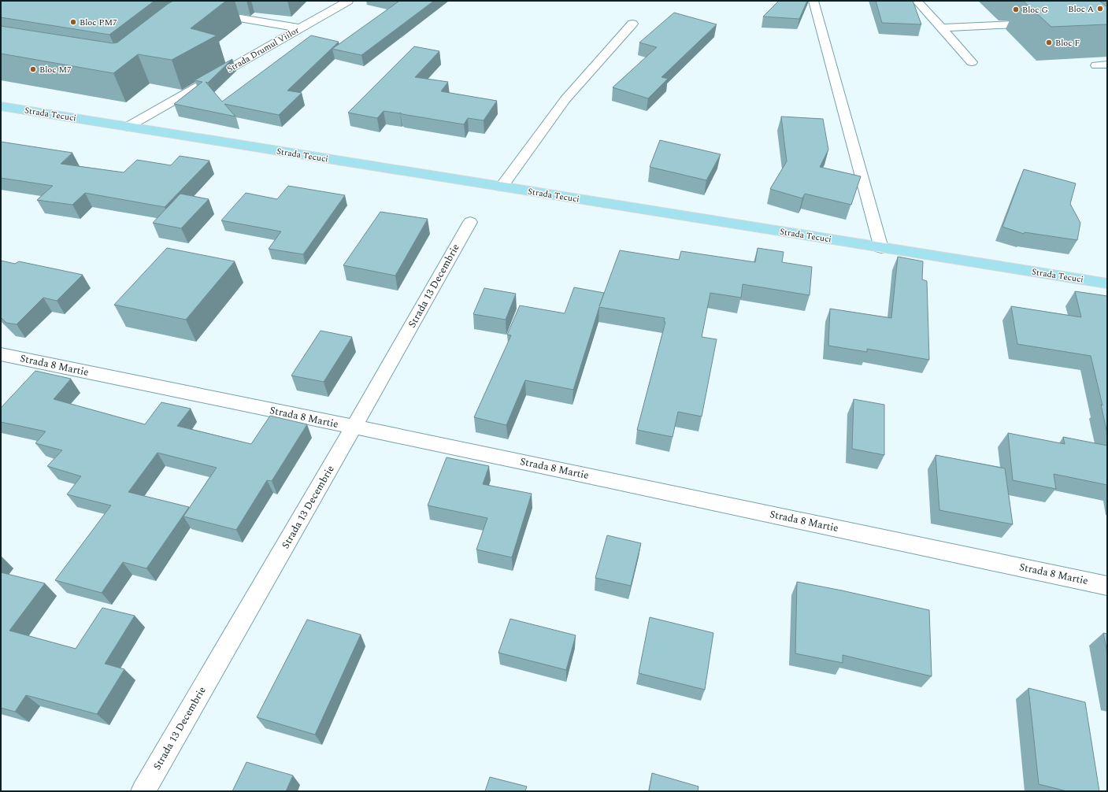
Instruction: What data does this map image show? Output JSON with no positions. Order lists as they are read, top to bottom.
{
  "streets": {
    "main road": ["Strada Tecuci"],
    "street": ["Strada Drumul Viilor", "Strada 13 Decembrie", "Strada 8 Martie"]
  },
  "crossings": [
    ["Strada Drumul Viilor", "Strada Tecuci"],
    ["Strada 13 Decembrie", "Strada 8 Martie"]
  ],
  "places": [
    "Bloc A",
    "Bloc G",
    "Bloc PM7",
    "Bloc F",
    "Bloc M7"
  ]
}
